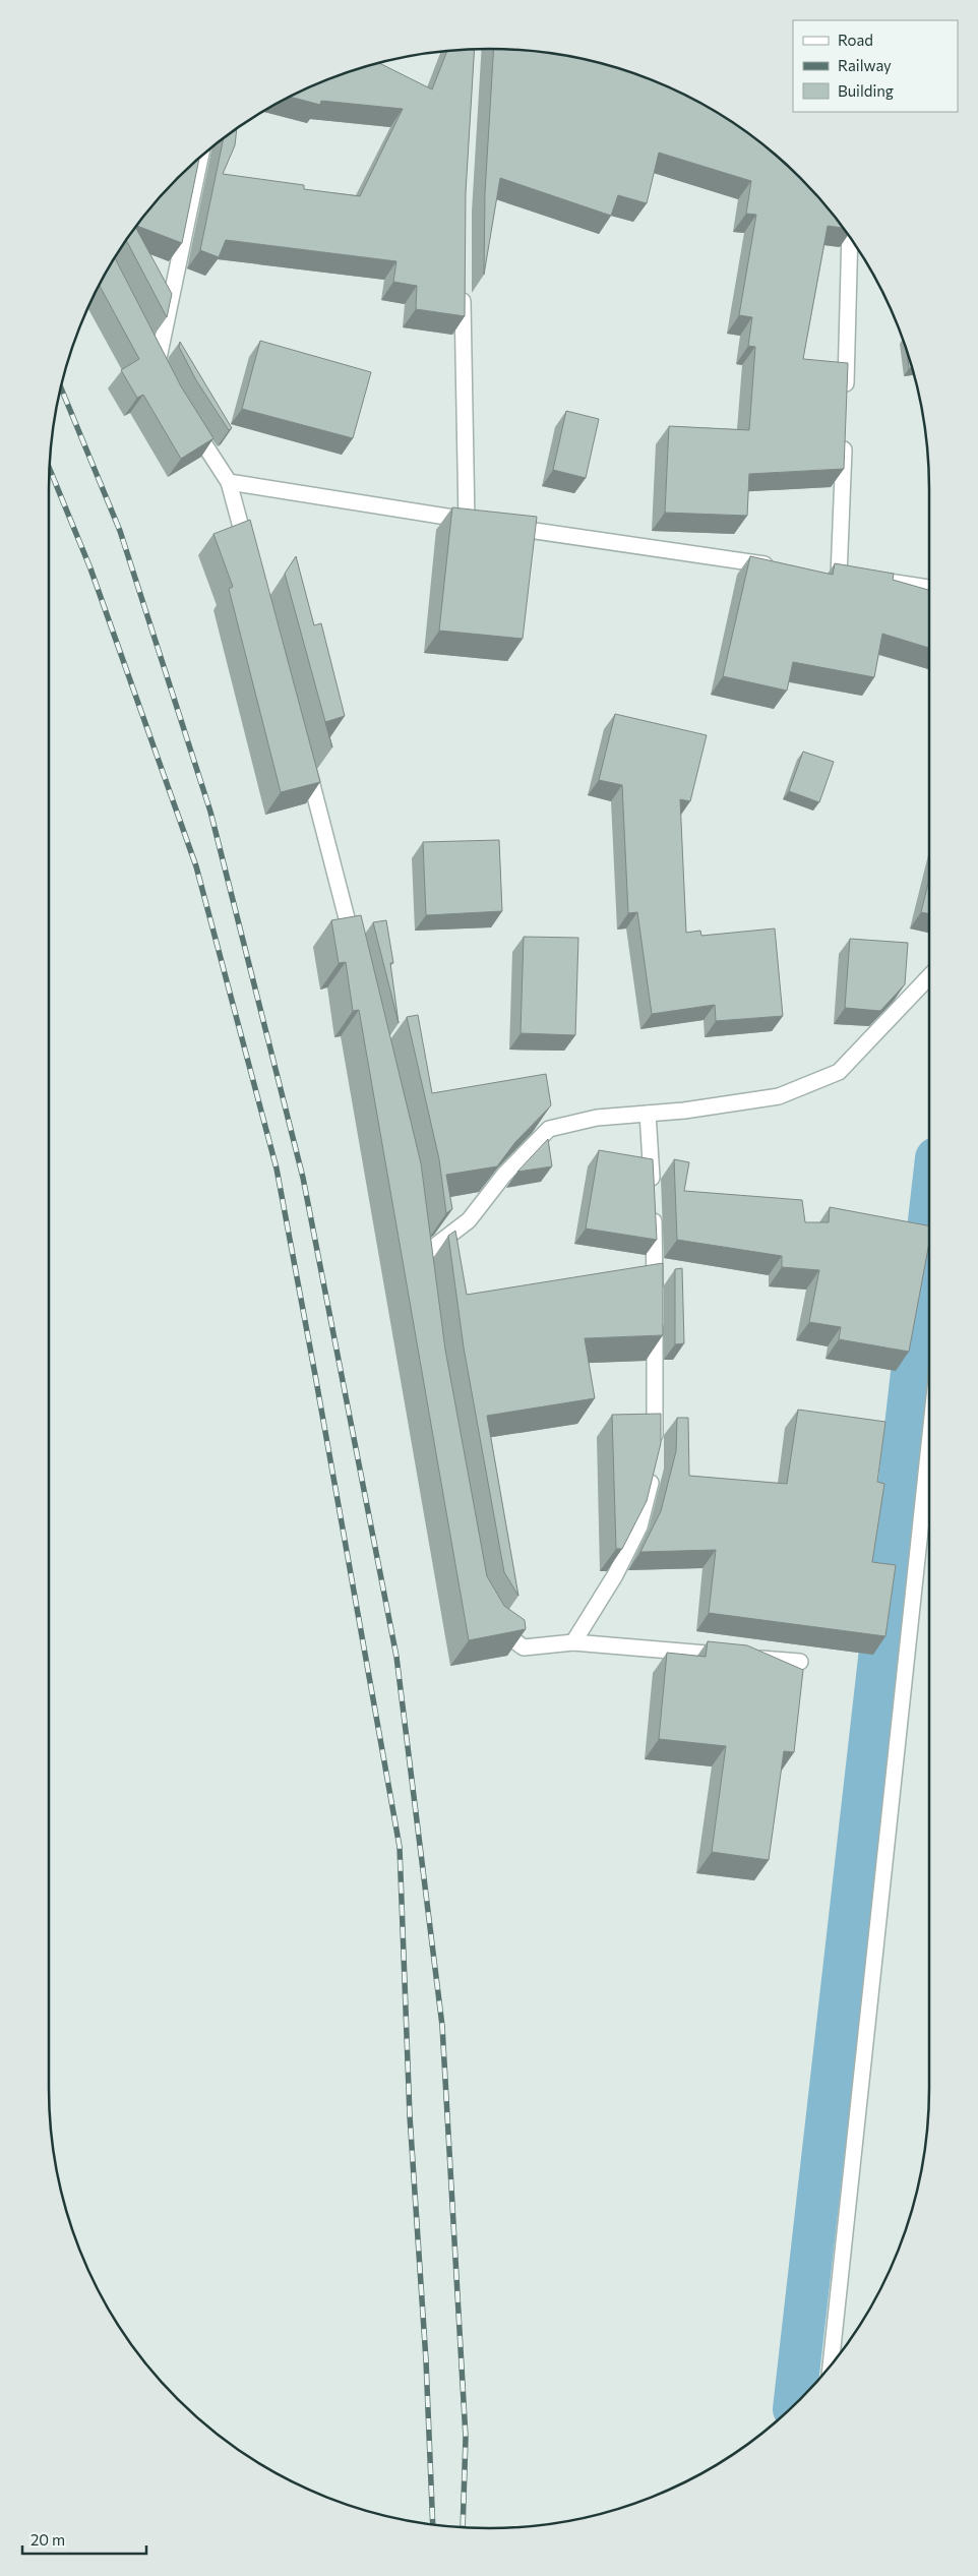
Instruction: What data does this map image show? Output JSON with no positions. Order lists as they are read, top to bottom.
{
  "legend": ["Road", "Railway", "Building"],
  "scale_bar": "20 m"
}
